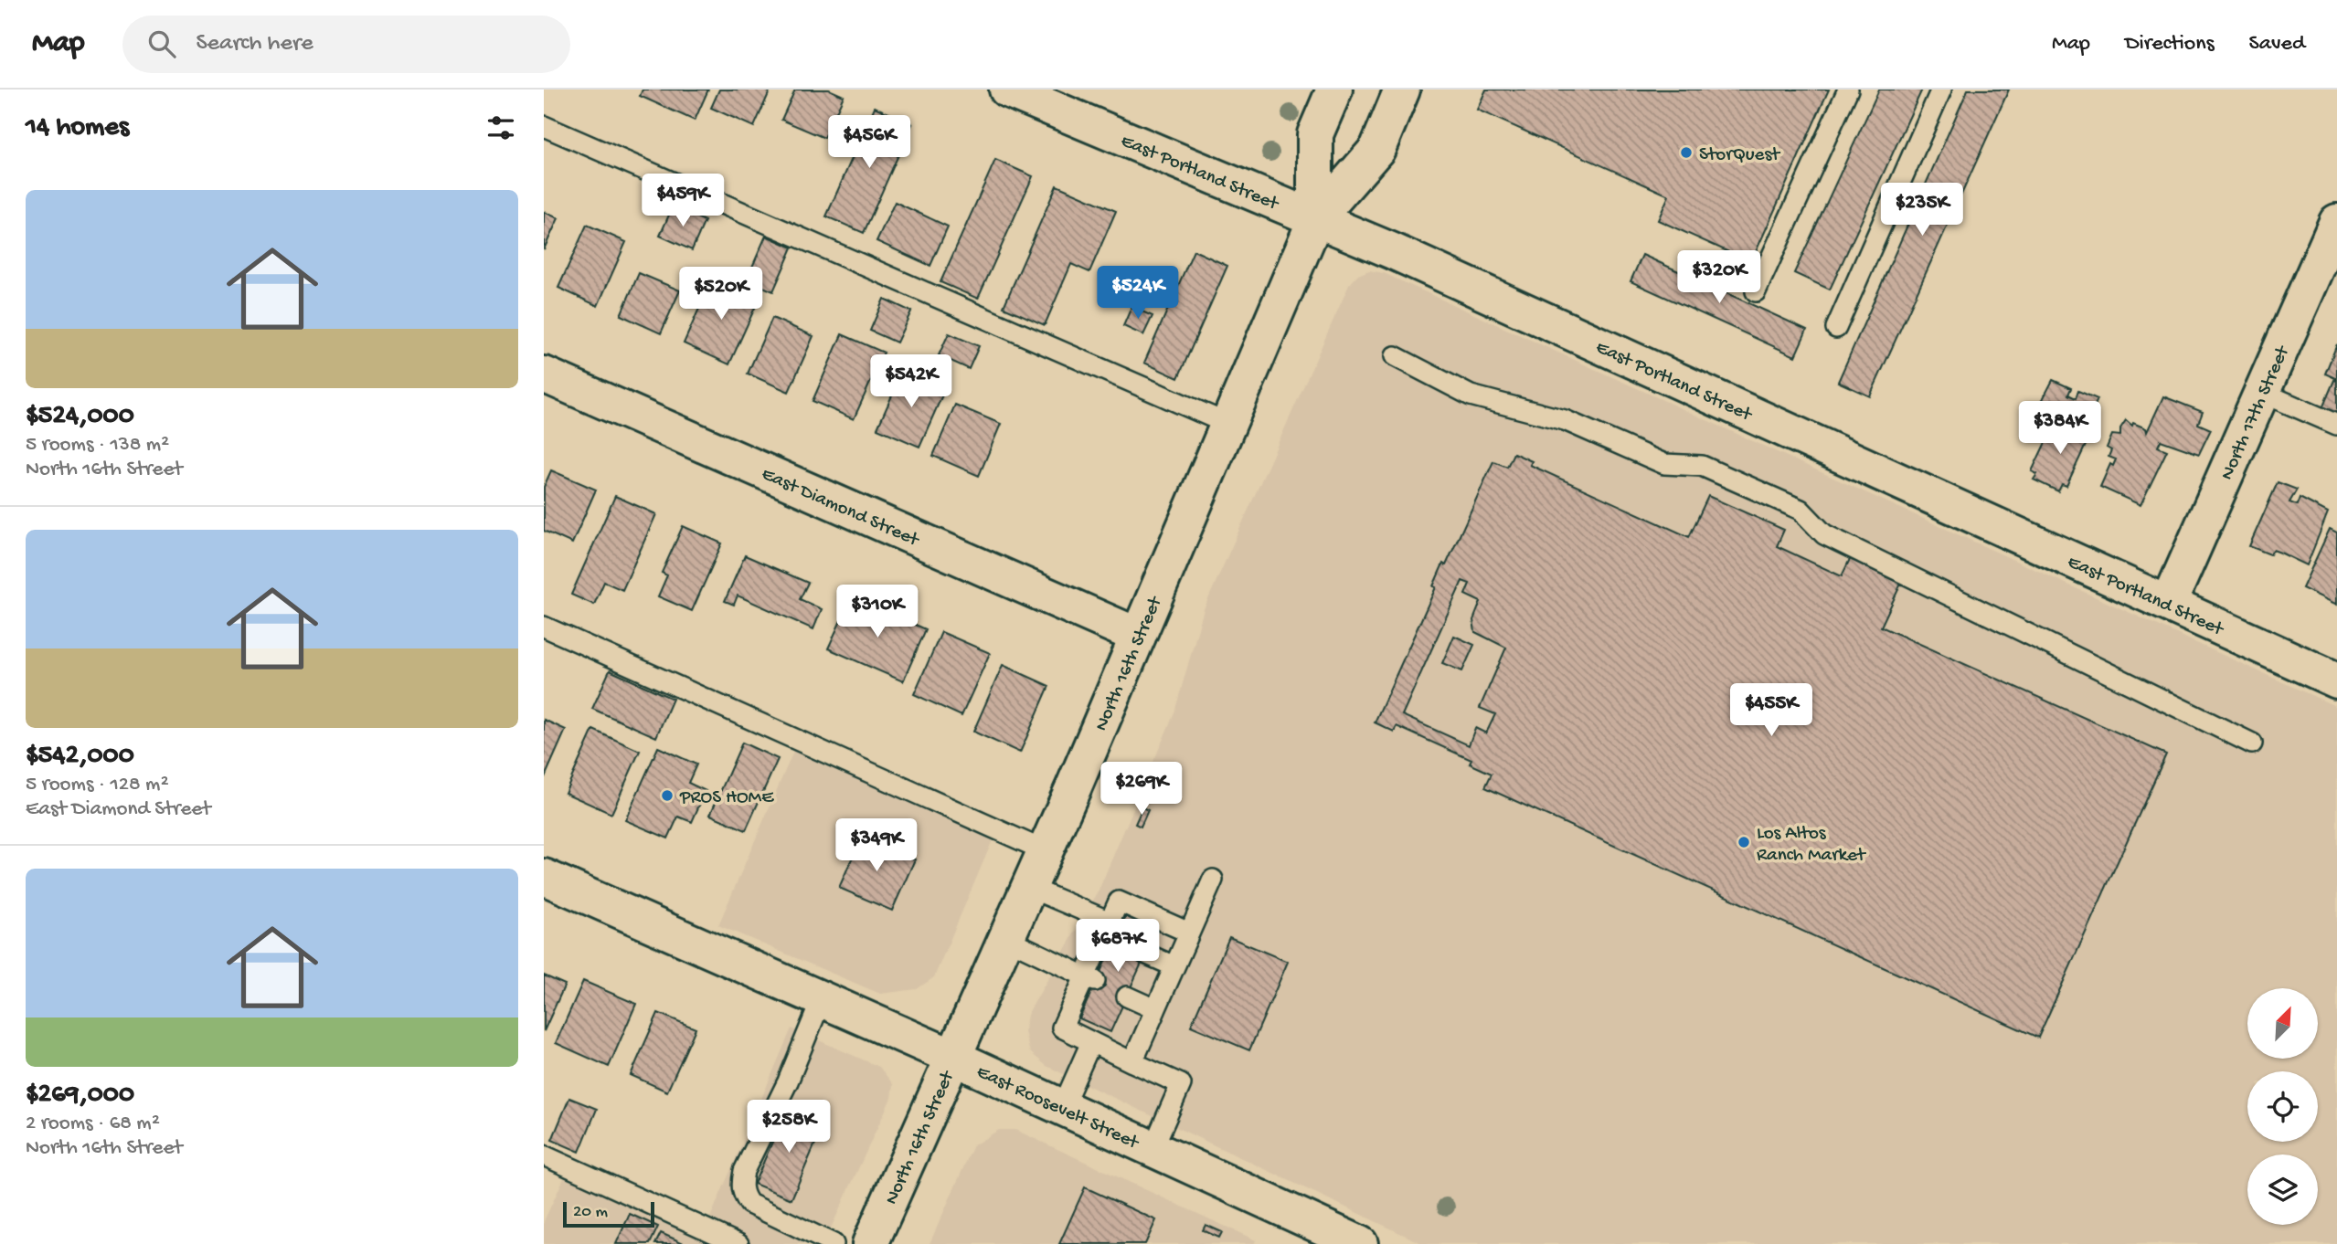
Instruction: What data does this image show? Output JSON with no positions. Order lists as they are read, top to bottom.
{
  "streets": {
    "street": [
      "East Portland Street",
      "North 17th Street",
      "East Diamond Street",
      "North 16th Street",
      "East Roosevelt Street"
    ]
  },
  "crossings": [
    ["East Portland Street", "North 17th Street"],
    ["East Portland Street", "North 16th Street"],
    ["East Diamond Street", "North 16th Street"],
    ["North 16th Street", "East Roosevelt Street"]
  ],
  "places": ["StorQuest", "PROS HOME", "Los Altos Ranch Market"],
  "scale_bar": "20 m",
  "north": "top right",
  "page": {
    "header": "Map",
    "search": "Search here",
    "nav": ["Map", "Directions", "Saved"],
    "heading": "14 homes",
    "price": [
      "$456K",
      "$459K",
      "$235K",
      "$320K",
      "$524K",
      "$520K",
      "$542K",
      "$384K",
      "$310K",
      "$455K",
      "$269K",
      "$349K",
      "$687K",
      "$258K"
    ],
    "list": [
      {
        "name": "$524,000",
        "note": "5 rooms · 138 m² · North 16th Street"
      },
      {
        "name": "$542,000",
        "note": "5 rooms · 128 m² · East Diamond Street"
      },
      {
        "name": "$269,000",
        "note": "2 rooms · 68 m² · North 16th Street"
      }
    ],
    "scale": "20 m"
  }
}
